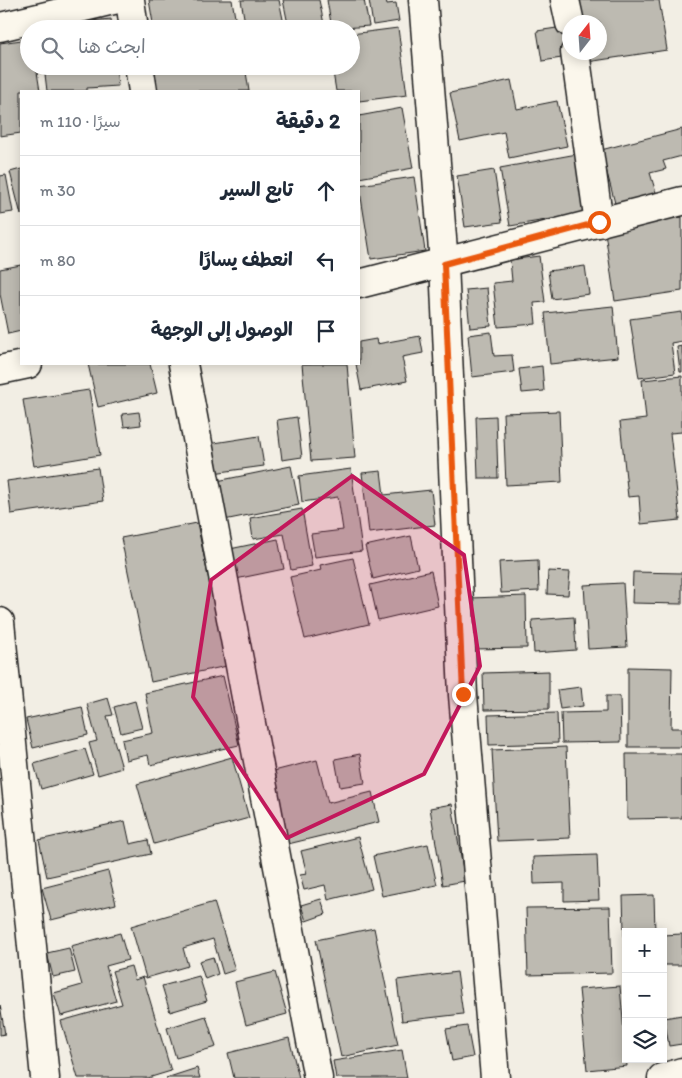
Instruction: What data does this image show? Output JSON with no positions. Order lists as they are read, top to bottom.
{
  "north": "top",
  "page": {
    "search": "ابحث هنا",
    "heading": ["2 دقيقة", "سيرًا · 110 m"],
    "list": [
      ["تابع السير", "30 m"],
      ["انعطف يسارًا", "80 m"],
      "الوصول إلى الوجهة"
    ],
    "map_buttons": ["+", "−"]
  }
}
